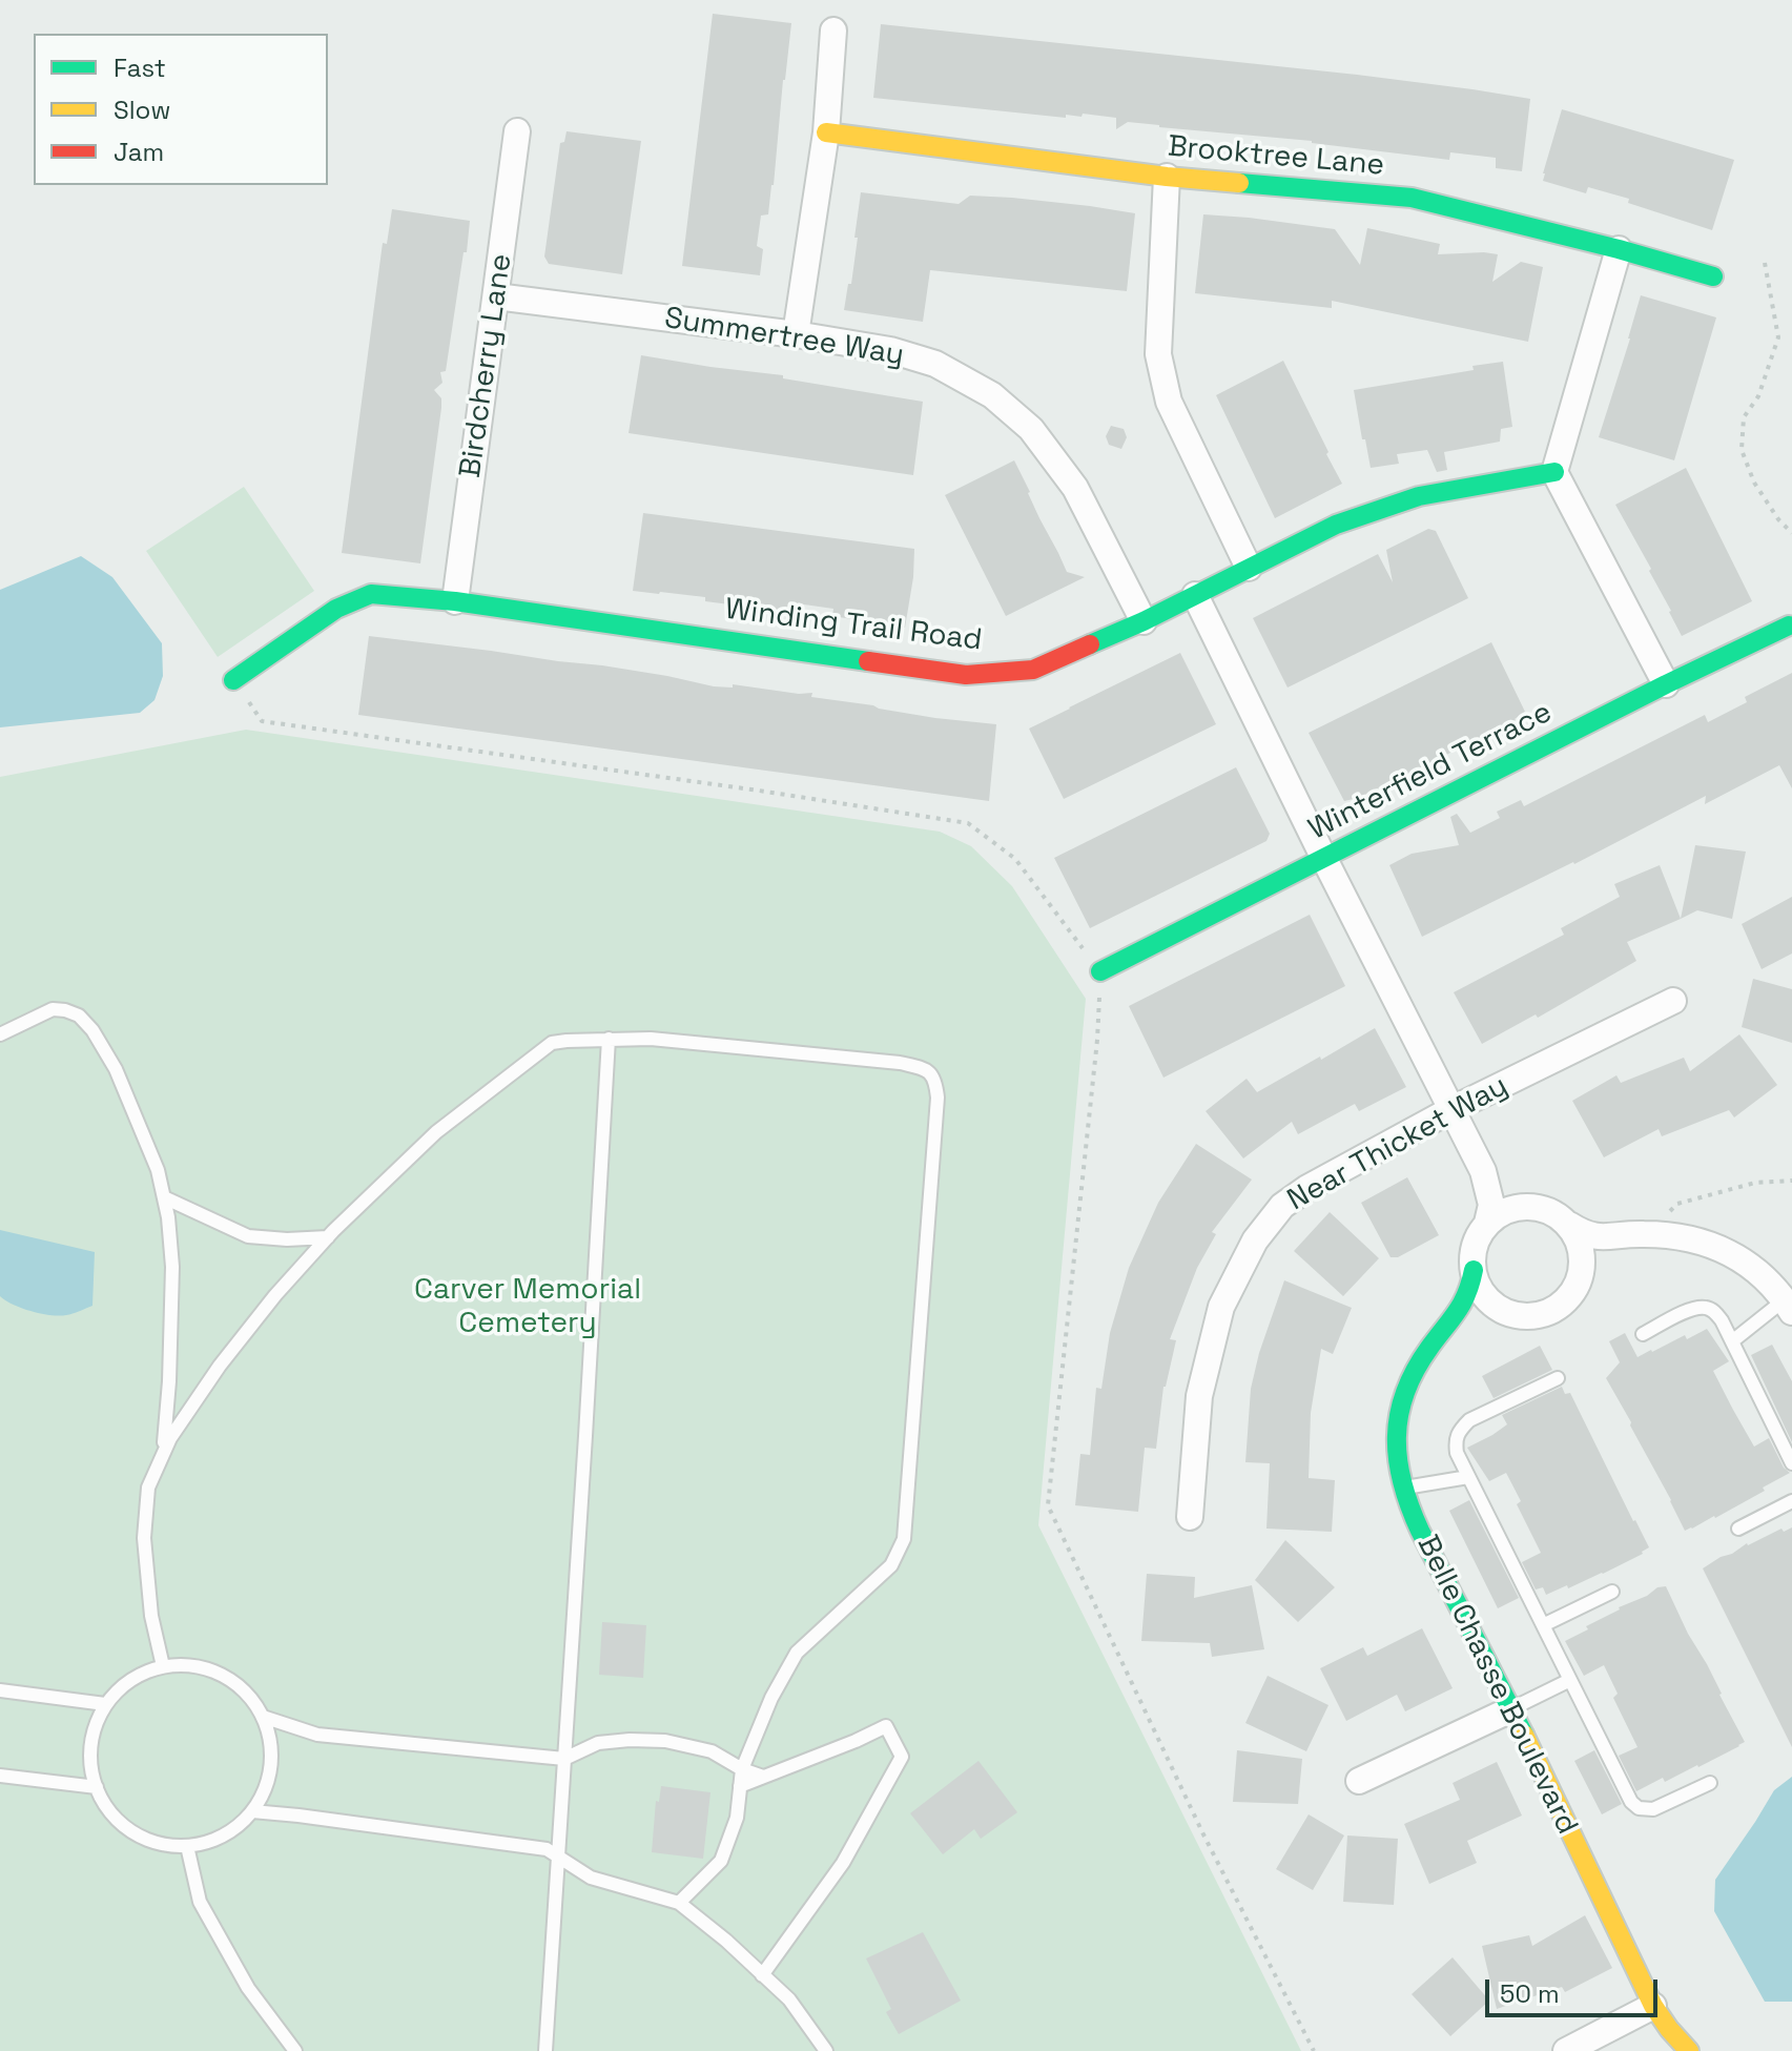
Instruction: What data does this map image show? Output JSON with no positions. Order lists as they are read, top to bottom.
{
  "streets": {
    "street": [
      "Brooktree Lane",
      "Summertree Way",
      "Birdcherry Lane",
      "Winding Trail Road",
      "Winterfield Terrace",
      "Near Thicket Way",
      "Belle Chasse Boulevard"
    ]
  },
  "crossings": [
    ["Summertree Way", "Birdcherry Lane"],
    ["Summertree Way", "Winding Trail Road"],
    ["Birdcherry Lane", "Winding Trail Road"],
    ["Winding Trail Road", "Belle Chasse Boulevard"],
    ["Winterfield Terrace", "Belle Chasse Boulevard"],
    ["Near Thicket Way", "Belle Chasse Boulevard"]
  ],
  "parks": ["Carver Memorial Cemetery"],
  "legend": ["Fast", "Slow", "Jam"],
  "scale_bar": "50 m"
}
